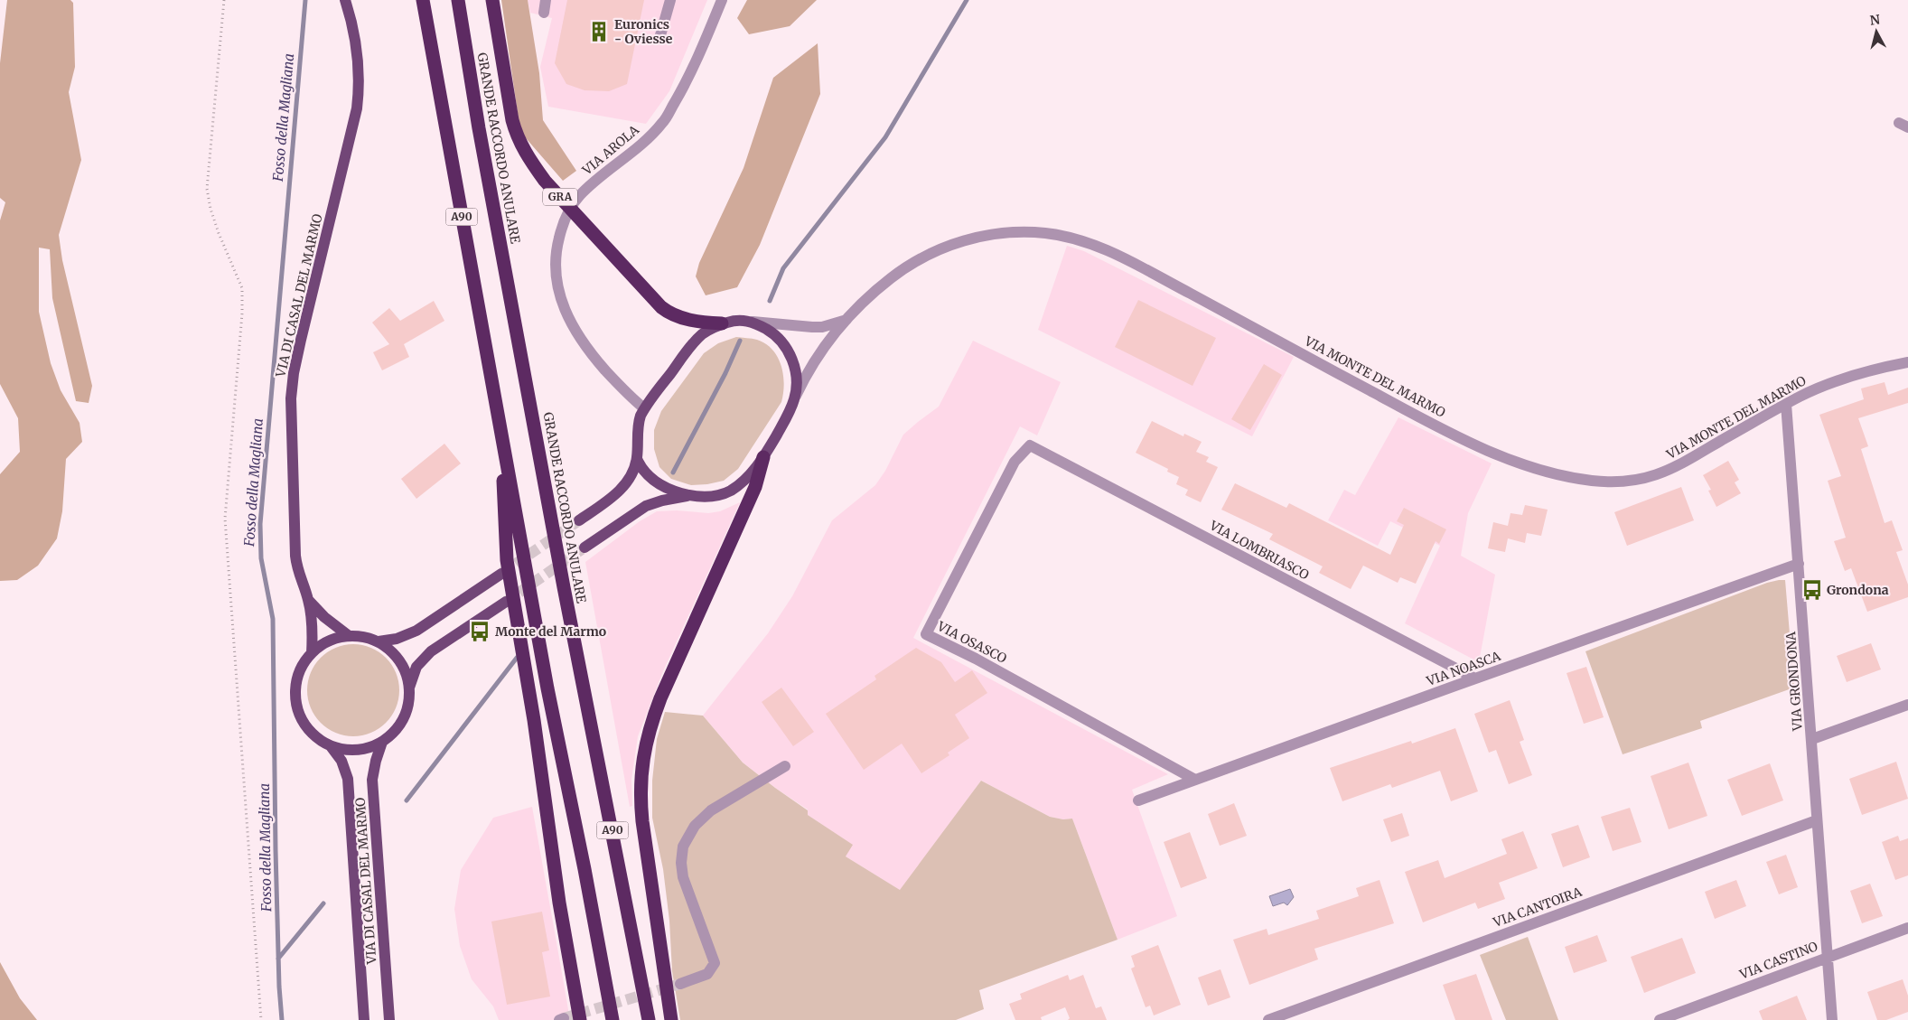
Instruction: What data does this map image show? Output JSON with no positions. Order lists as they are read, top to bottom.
{
  "streets": {
    "highway": ["GRANDE RACCORDO ANULARE", "GRA", "A90"],
    "main road": ["VIA DI CASAL DEL MARMO"],
    "street": [
      "VIA AROLA",
      "VIA MONTE DEL MARMO",
      "VIA LOMBRIASCO",
      "VIA OSASCO",
      "VIA NOASCA",
      "VIA GRONDONA",
      "VIA CANTOIRA",
      "VIA CASTINO"
    ]
  },
  "crossings": [
    ["VIA MONTE DEL MARMO", "VIA GRONDONA"],
    ["VIA LOMBRIASCO", "VIA OSASCO"],
    ["VIA LOMBRIASCO", "VIA NOASCA"],
    ["VIA OSASCO", "VIA NOASCA"],
    ["VIA NOASCA", "VIA GRONDONA"],
    ["VIA GRONDONA", "VIA CANTOIRA"],
    ["VIA GRONDONA", "VIA CASTINO"]
  ],
  "water": ["Fosso della Magliana"],
  "places": {
    "building": ["Euronics - Oviesse"],
    "bus stop": ["Grondona", "Monte del Marmo"]
  },
  "north": "top"
}
